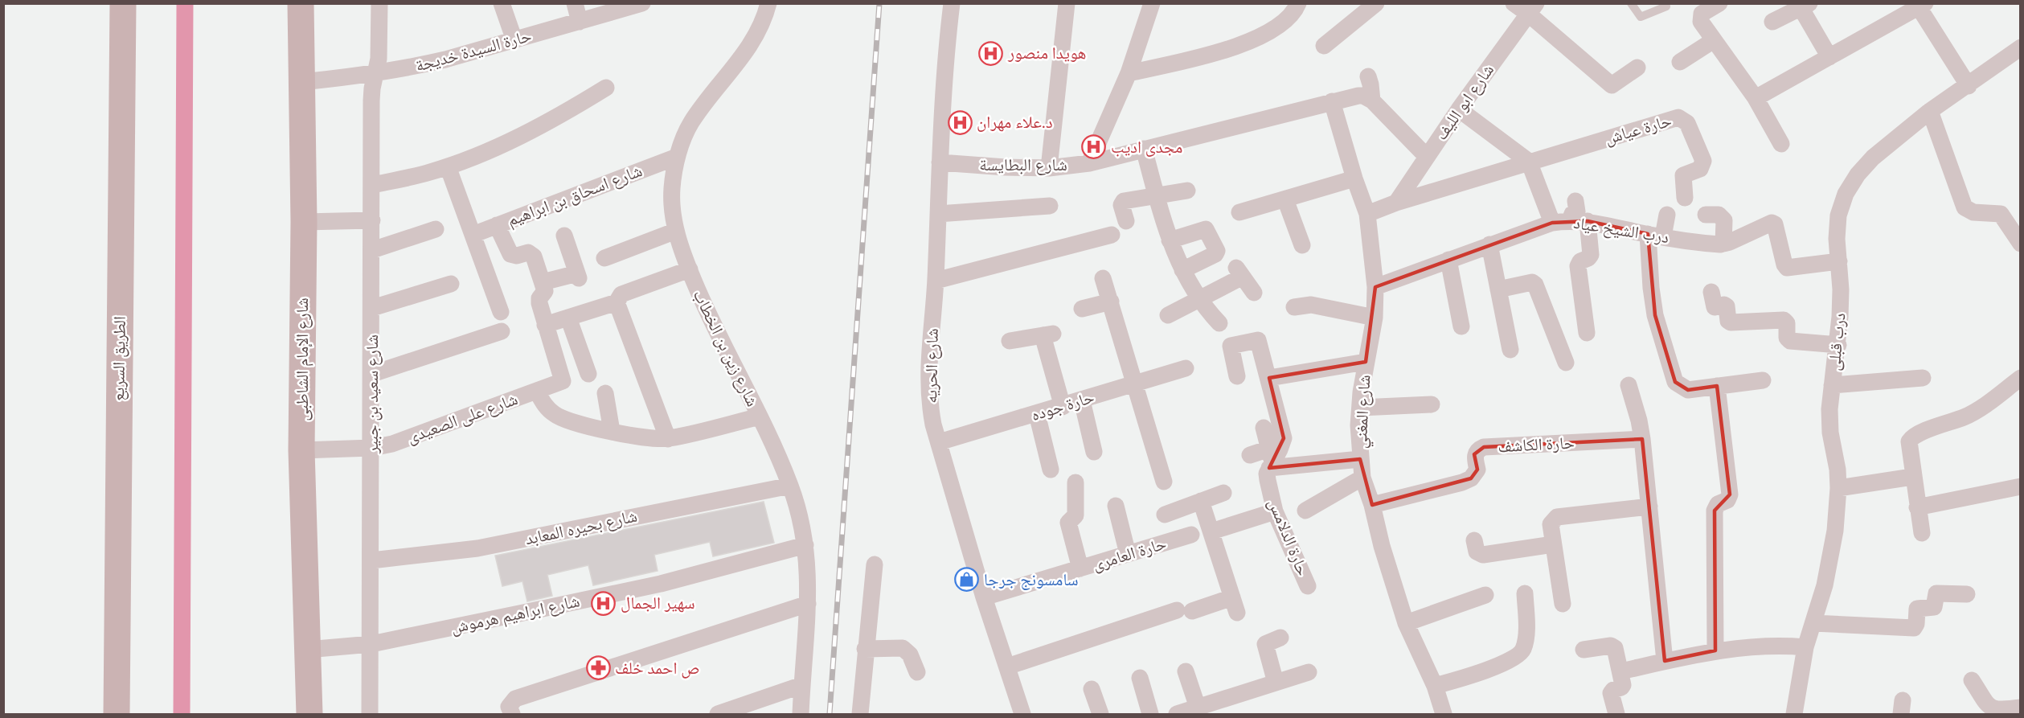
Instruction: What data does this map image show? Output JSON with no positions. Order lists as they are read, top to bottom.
{
  "streets": {
    "main road": ["الطريق السريع", "شارع الإمام الشاطبى"],
    "street": [
      "حارة السيدة خديجة",
      "شارع ابو الليف",
      "حارة عياش",
      "شارع البطايسة",
      "شارع اسحاق بن ابراهيم",
      "درب الشيخ عياد",
      "درب قبلى",
      "شارع زين بن الخطاب",
      "شارع الحريه",
      "شارع سعيد بن جبير",
      "حارة جوده",
      "شارع المغني",
      "شارع على الصعيدى",
      "حارة الكاشف",
      "شارع بحيره المعابد",
      "حارة الدلامس",
      "حارة العامرى",
      "شارع ابراهيم هرموش"
    ]
  },
  "crossings": [
    ["حارة السيدة خديجة", "شارع الإمام الشاطبى"],
    ["حارة السيدة خديجة", "شارع سعيد بن جبير"],
    ["شارع البطايسة", "شارع الحريه"],
    ["شارع البطايسة", "شارع المغني"],
    ["شارع اسحاق بن ابراهيم", "شارع زين بن الخطاب"],
    ["درب الشيخ عياد", "درب قبلى"],
    ["درب الشيخ عياد", "شارع المغني"],
    ["شارع زين بن الخطاب", "شارع بحيره المعابد"],
    ["شارع زين بن الخطاب", "شارع ابراهيم هرموش"],
    ["شارع الإمام الشاطبى", "شارع على الصعيدى"],
    ["شارع الإمام الشاطبى", "شارع ابراهيم هرموش"],
    ["شارع الحريه", "حارة جوده"],
    ["شارع الحريه", "حارة العامرى"],
    ["شارع سعيد بن جبير", "شارع على الصعيدى"],
    ["شارع سعيد بن جبير", "شارع بحيره المعابد"],
    ["شارع سعيد بن جبير", "شارع ابراهيم هرموش"],
    ["شارع المغني", "حارة الكاشف"]
  ],
  "places": {
    "hospital": [
      "هويدا منصور",
      "د.علاء مهران",
      "مجدى اديب",
      "سهير الجمال"
    ],
    "shop": ["سامسونج جرجا"],
    "pharmacy": ["ص احمد خلف"]
  }
}
